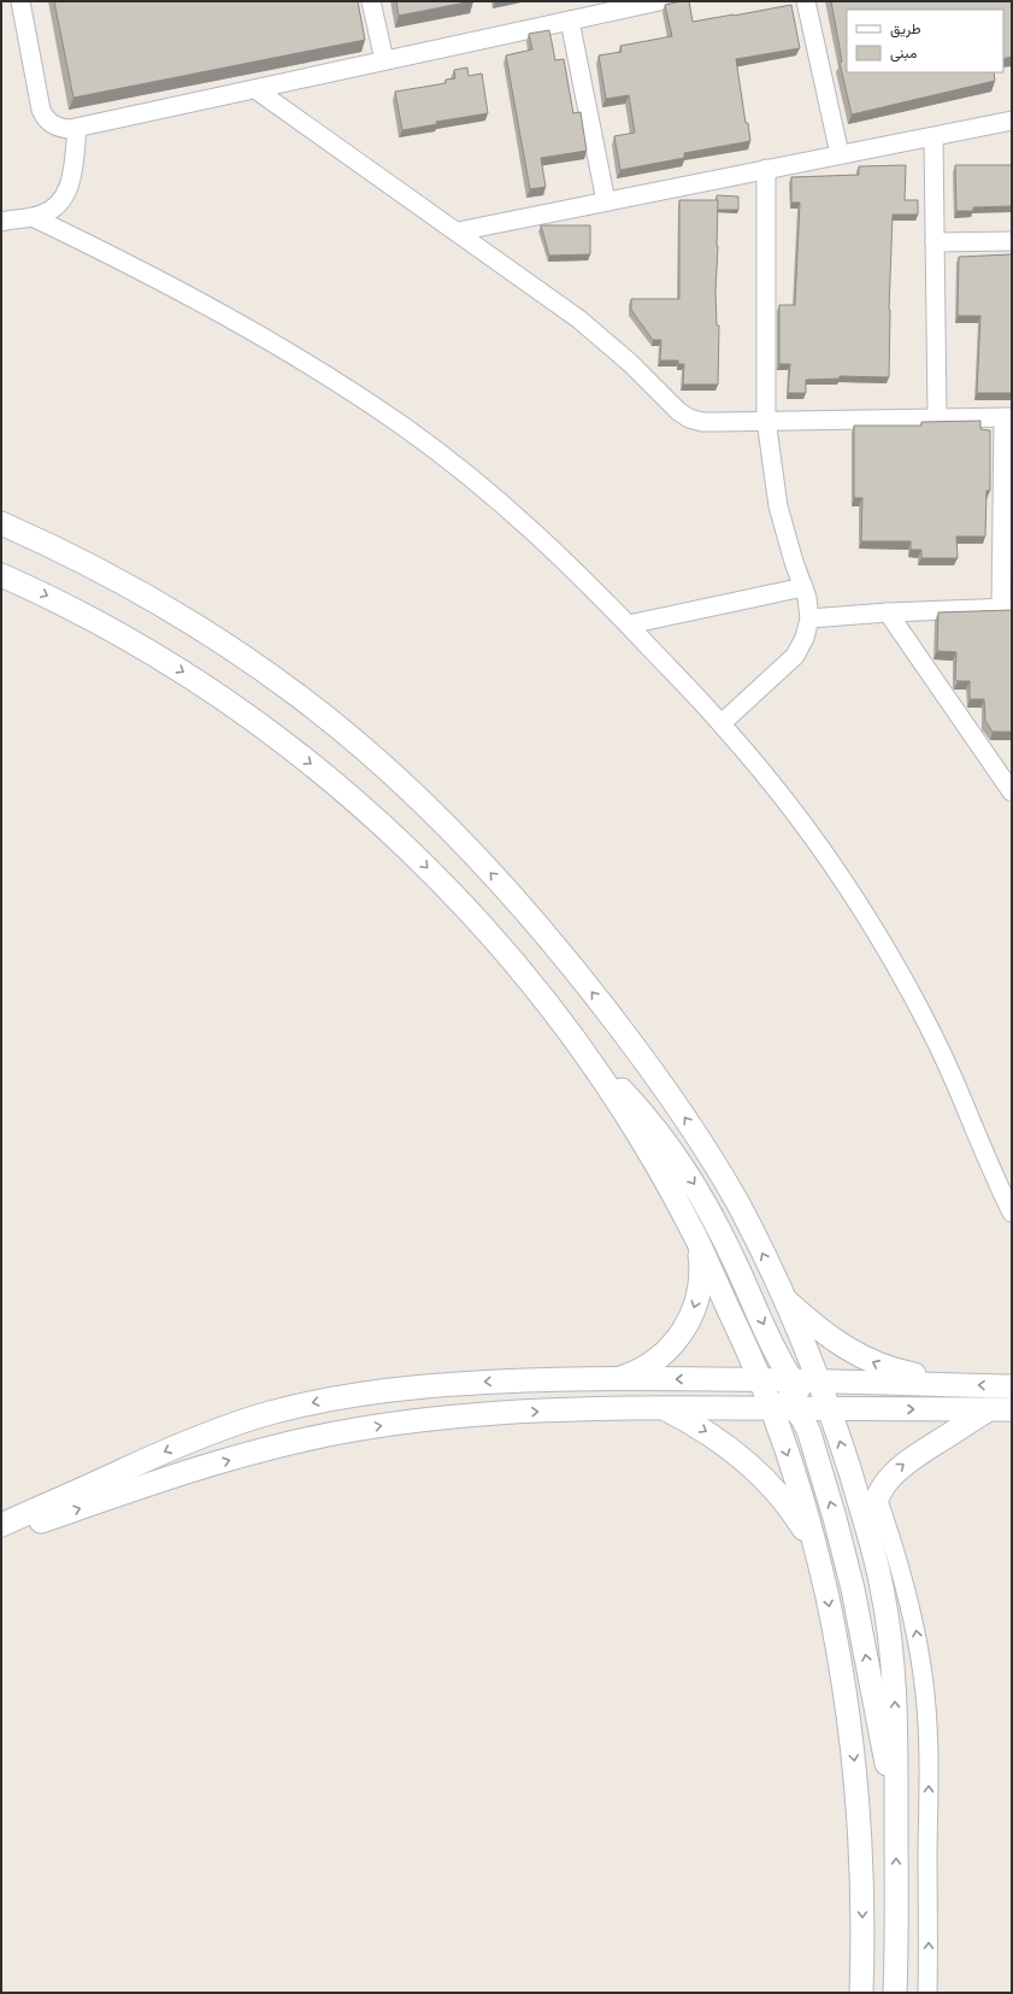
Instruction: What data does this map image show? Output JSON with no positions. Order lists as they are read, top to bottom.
{
  "legend": ["طريق", "مبنى"]
}
